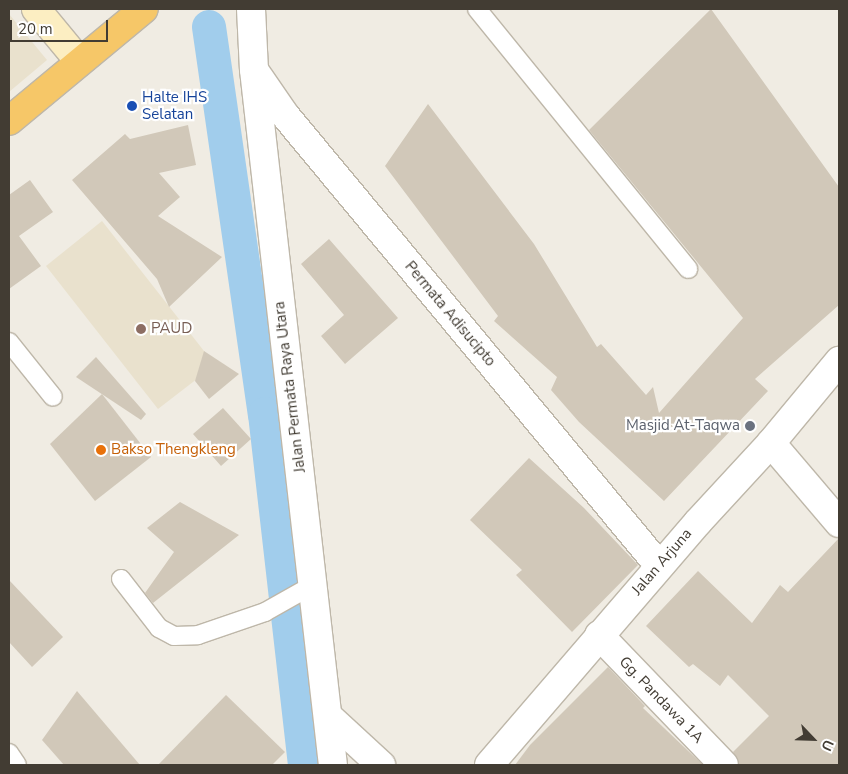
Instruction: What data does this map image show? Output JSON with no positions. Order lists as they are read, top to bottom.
{
  "streets": {
    "street": [
      "Permata Adisucipto",
      "Jalan Permata Raya Utara",
      "Jalan Arjuna",
      "Gg. Pandawa 1A"
    ]
  },
  "crossings": [
    ["Permata Adisucipto", "Jalan Permata Raya Utara"],
    ["Jalan Arjuna", "Gg. Pandawa 1A"]
  ],
  "places": [
    "Halte IHS Selatan",
    "PAUD",
    "Masjid At-Taqwa",
    "Bakso Thengkleng"
  ],
  "scale_bar": "20 m",
  "north": "bottom right"
}
